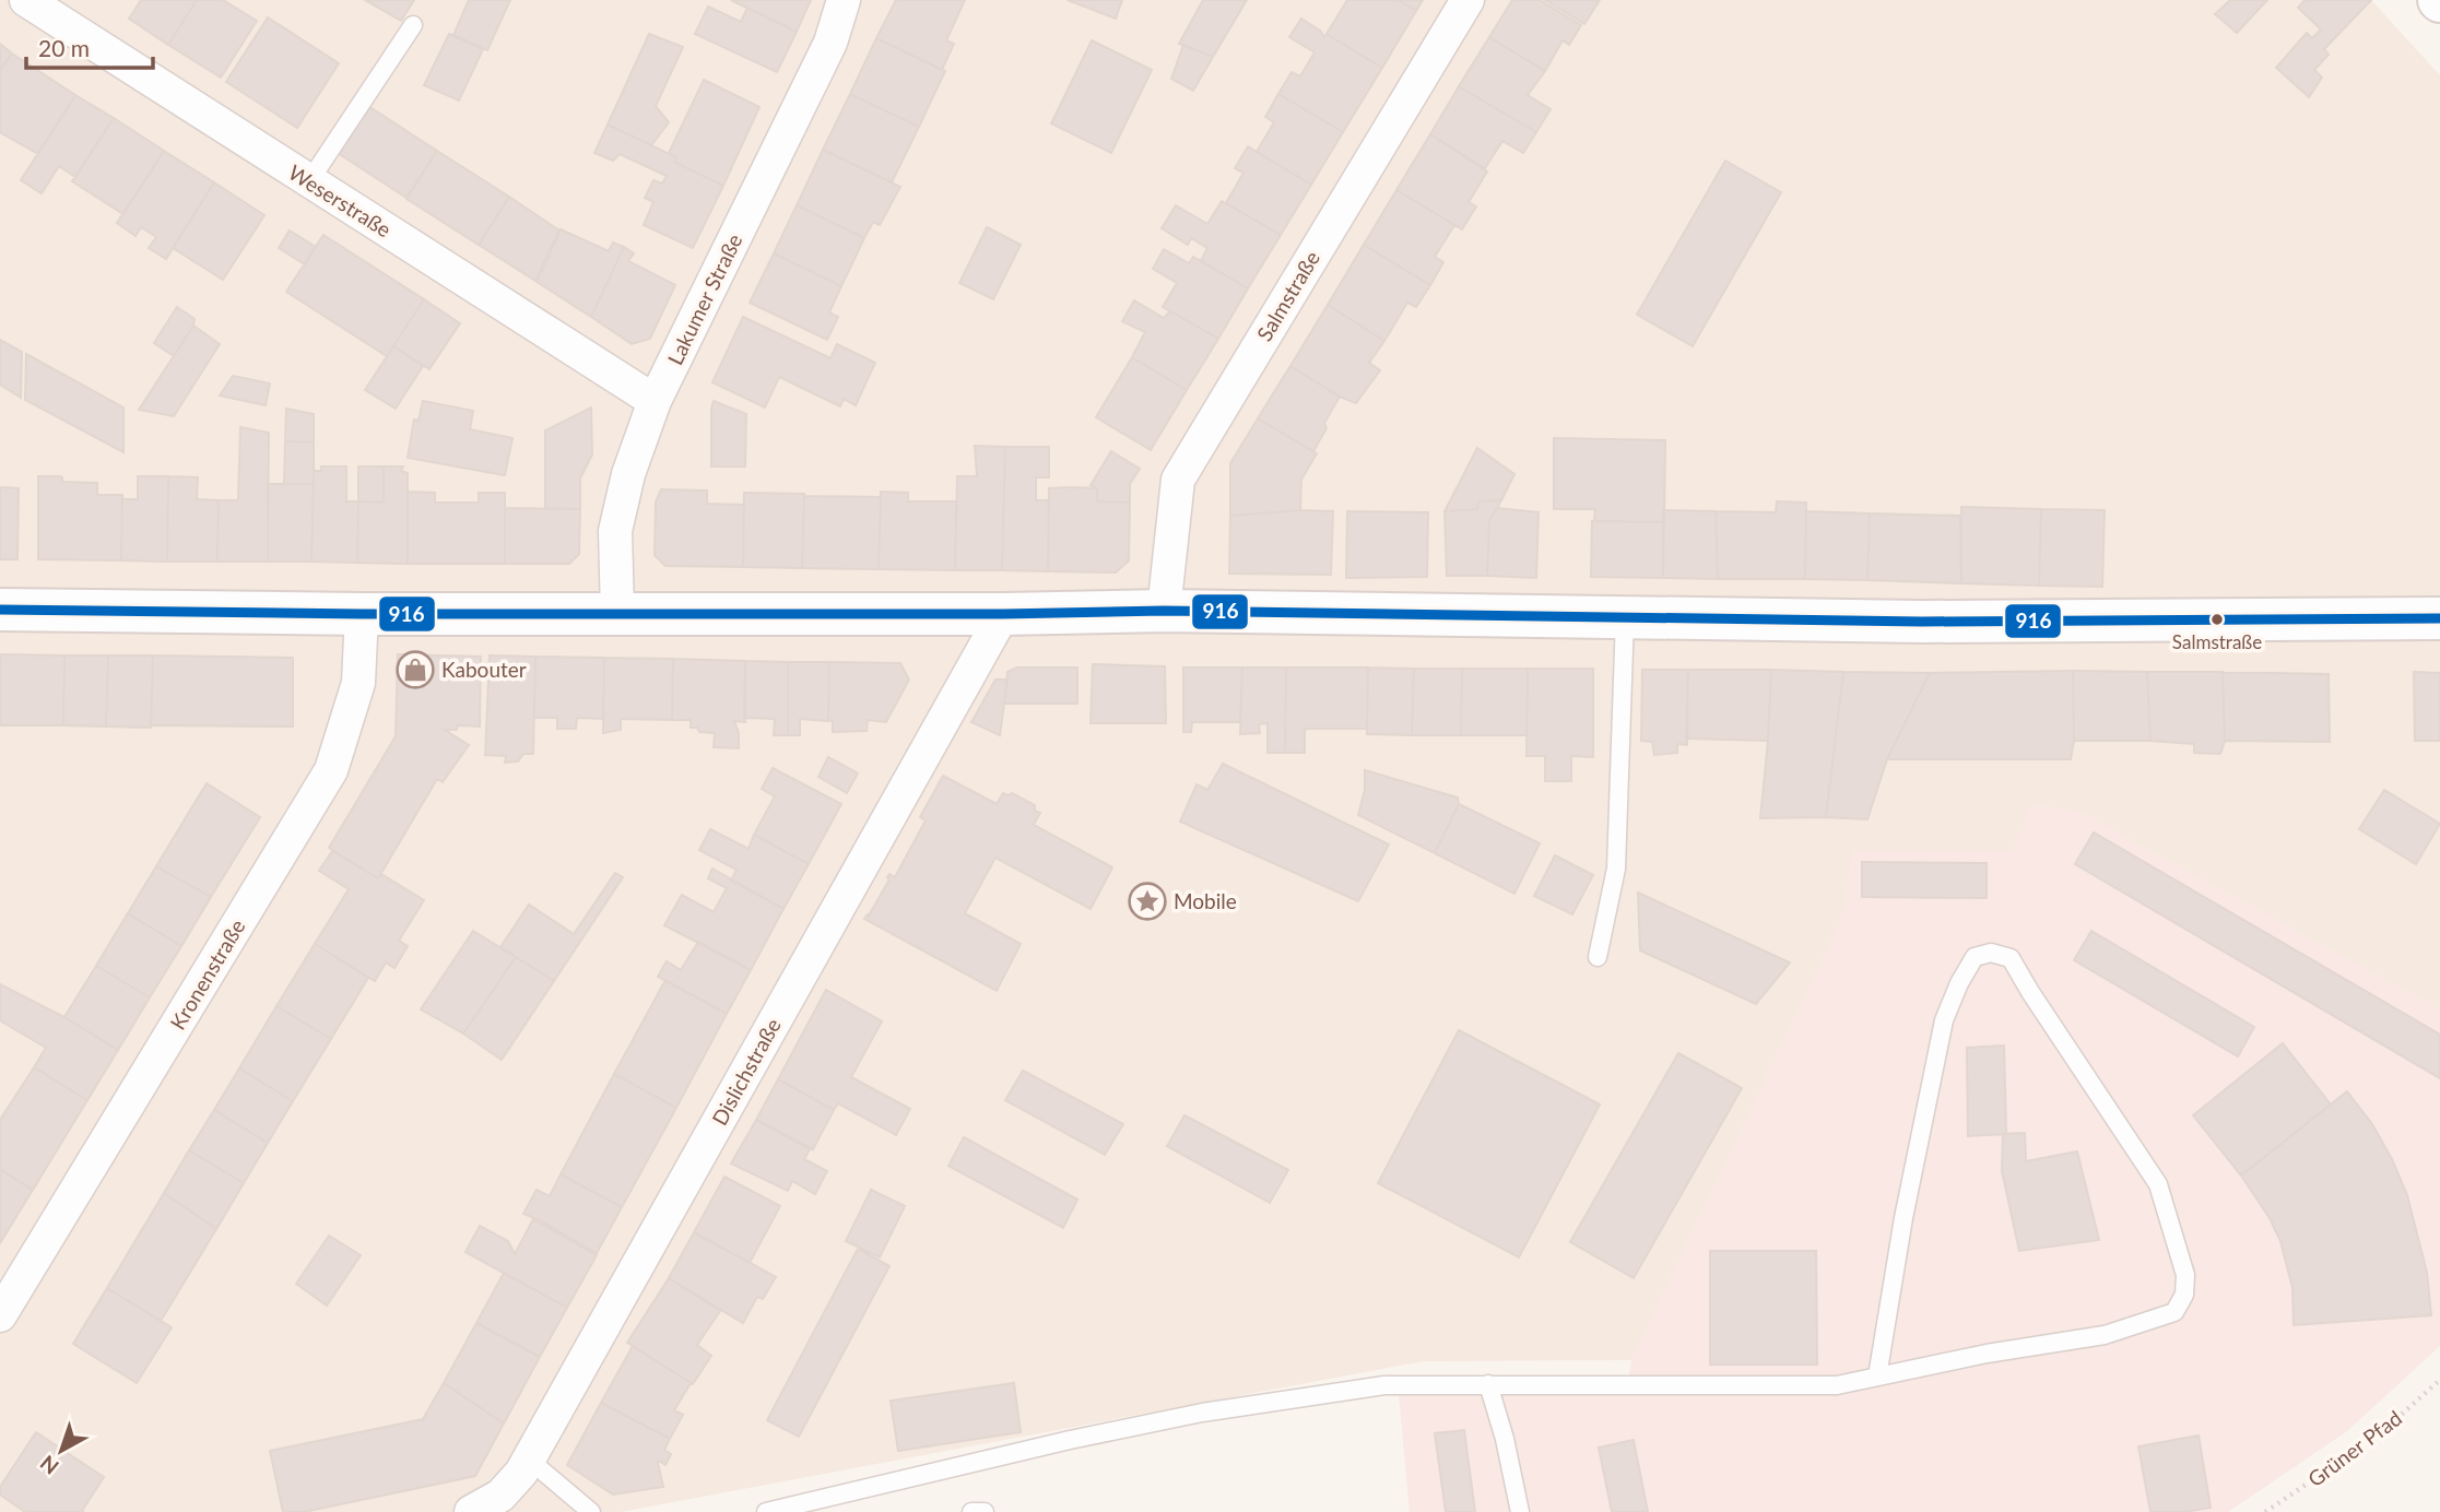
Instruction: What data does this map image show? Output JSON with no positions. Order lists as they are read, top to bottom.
{
  "streets": {
    "street": [
      "Weserstraße",
      "Salmstraße",
      "Lakumer Straße",
      "Kronenstraße",
      "Dislichstraße"
    ],
    "path": ["Grüner Pfad"]
  },
  "crossings": [
    ["Weserstraße", "Lakumer Straße"]
  ],
  "places": {
    "other": ["Salmstraße"],
    "shop": ["Kabouter"],
    "place": ["Mobile"]
  },
  "lines": ["transit line 916"],
  "scale_bar": "20 m",
  "north": "bottom left"
}
